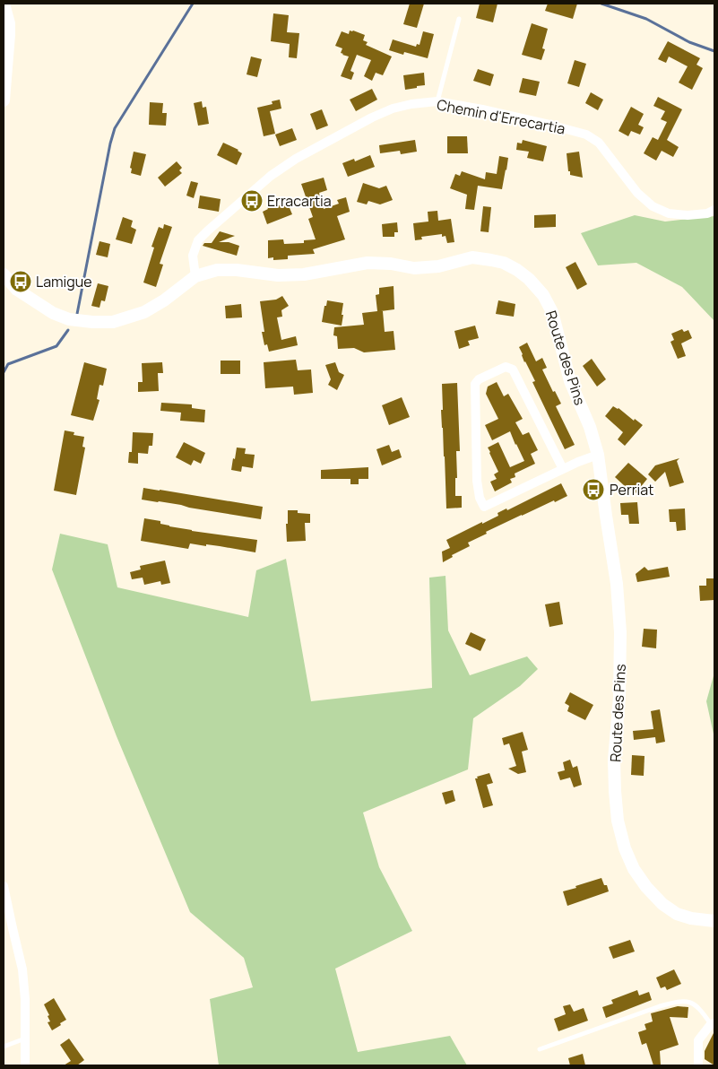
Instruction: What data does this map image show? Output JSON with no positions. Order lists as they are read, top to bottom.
{
  "streets": {
    "street": ["Chemin d'Errecartia", "Route des Pins"]
  },
  "crossings": [
    ["Chemin d'Errecartia", "Route des Pins"]
  ],
  "places": {
    "bus stop": ["Erracartia", "Lamigue", "Perriat"]
  }
}
